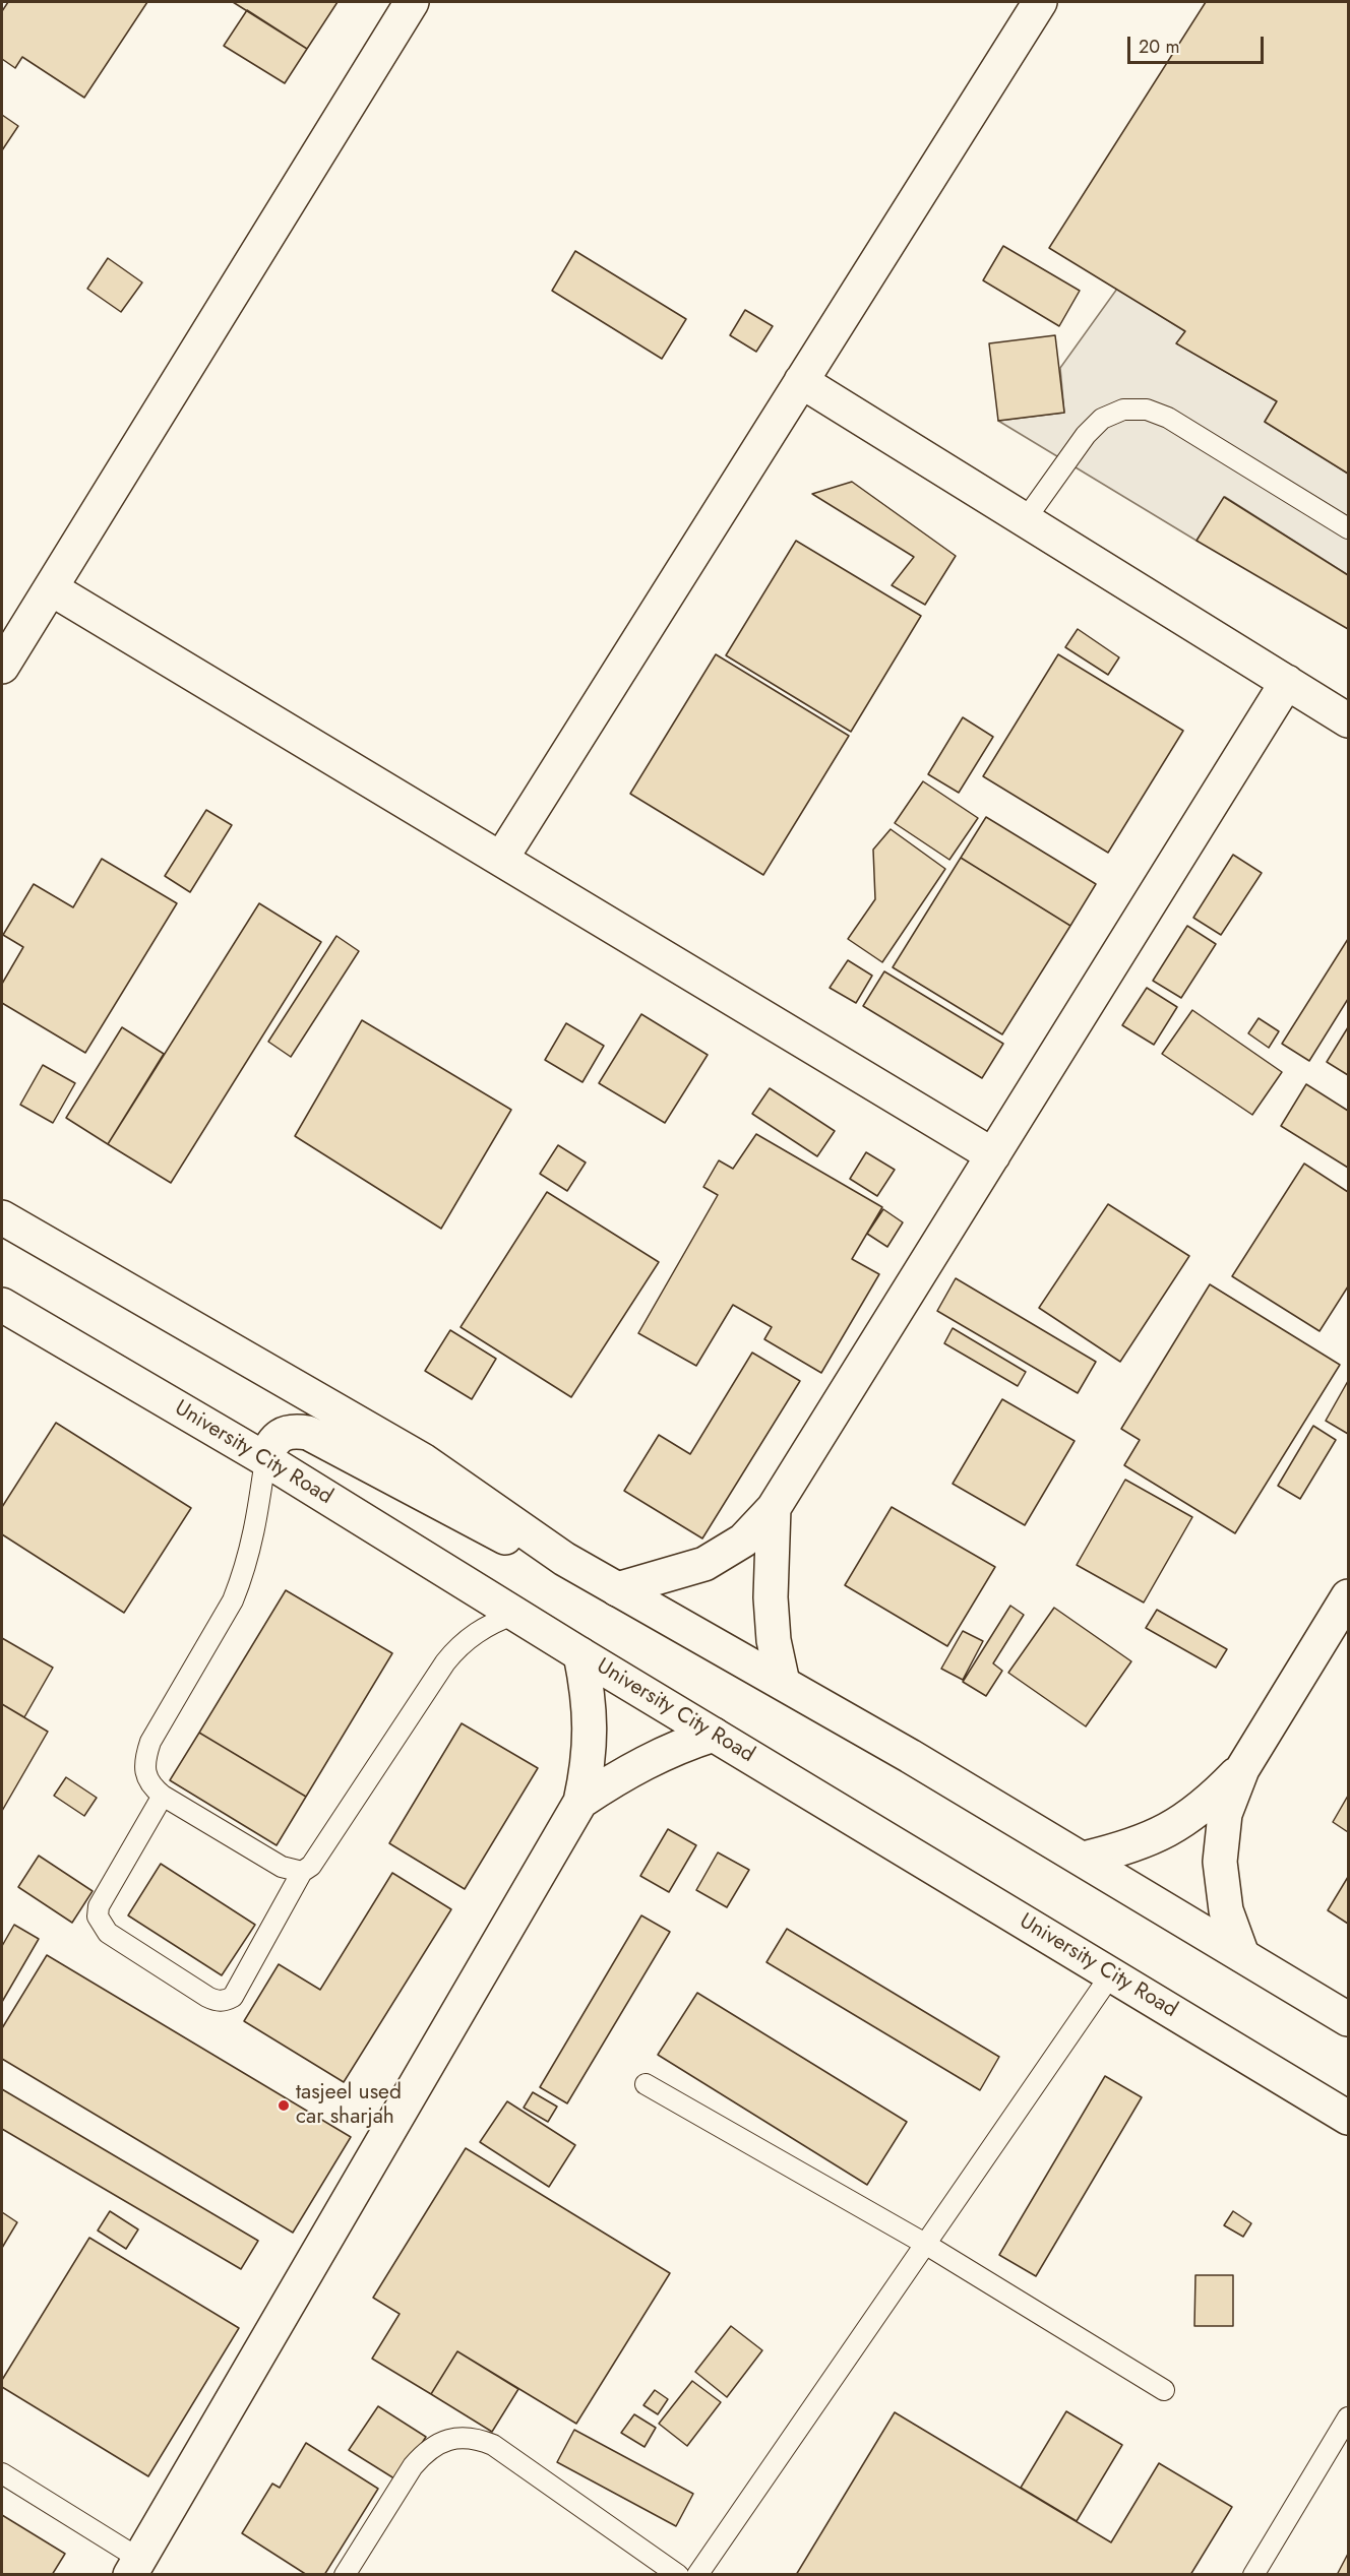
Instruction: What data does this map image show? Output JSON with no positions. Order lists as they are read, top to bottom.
{
  "streets": {
    "street": ["University City Road"]
  },
  "places": ["tasjeel used car sharjah"],
  "scale_bar": "20 m"
}
